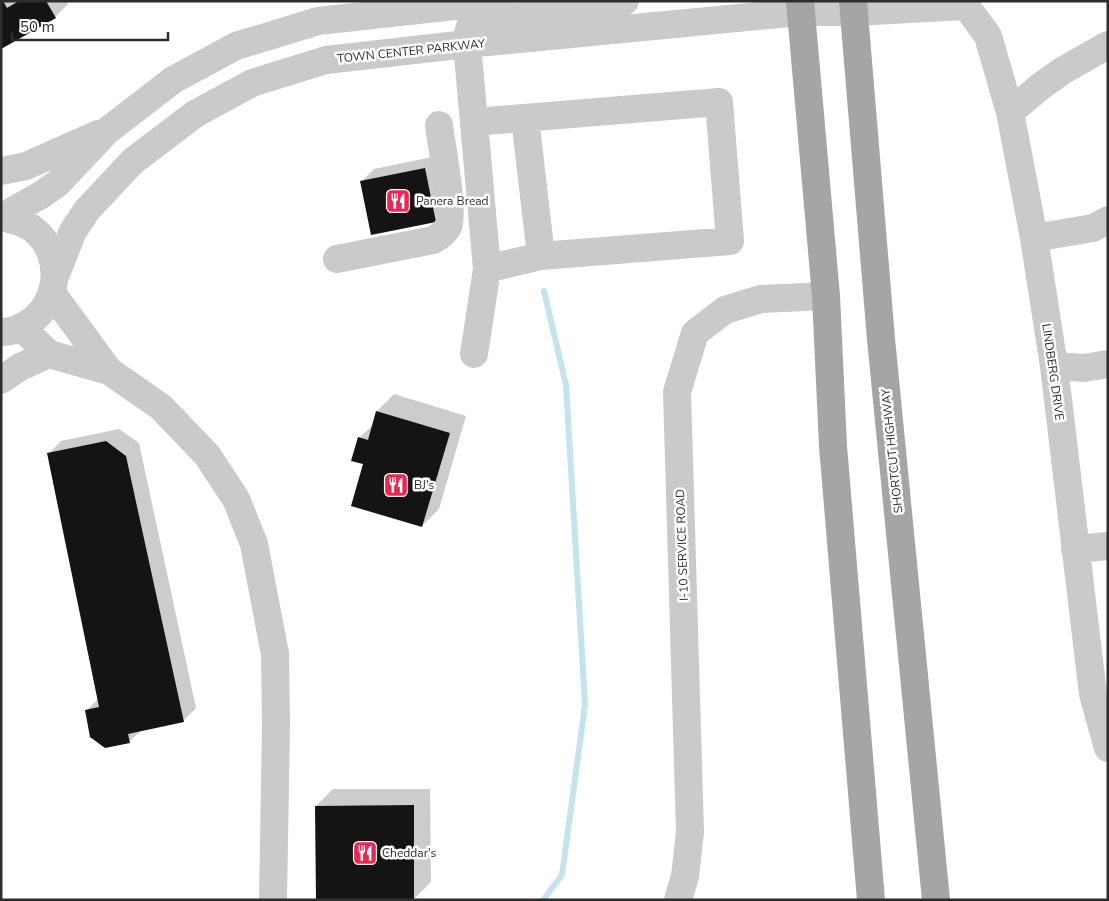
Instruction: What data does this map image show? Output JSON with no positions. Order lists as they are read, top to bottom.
{
  "streets": {
    "main road": ["SHORTCUT HIGHWAY"],
    "street": ["TOWN CENTER PARKWAY", "LINDBERG DRIVE", "I-10 SERVICE ROAD"]
  },
  "crossings": [
    ["TOWN CENTER PARKWAY", "LINDBERG DRIVE"],
    ["TOWN CENTER PARKWAY", "SHORTCUT HIGHWAY"],
    ["LINDBERG DRIVE", "SHORTCUT HIGHWAY"]
  ],
  "places": {
    "restaurant": ["Panera Bread", "BJ's", "Cheddar's"]
  },
  "scale_bar": "50 m"
}
